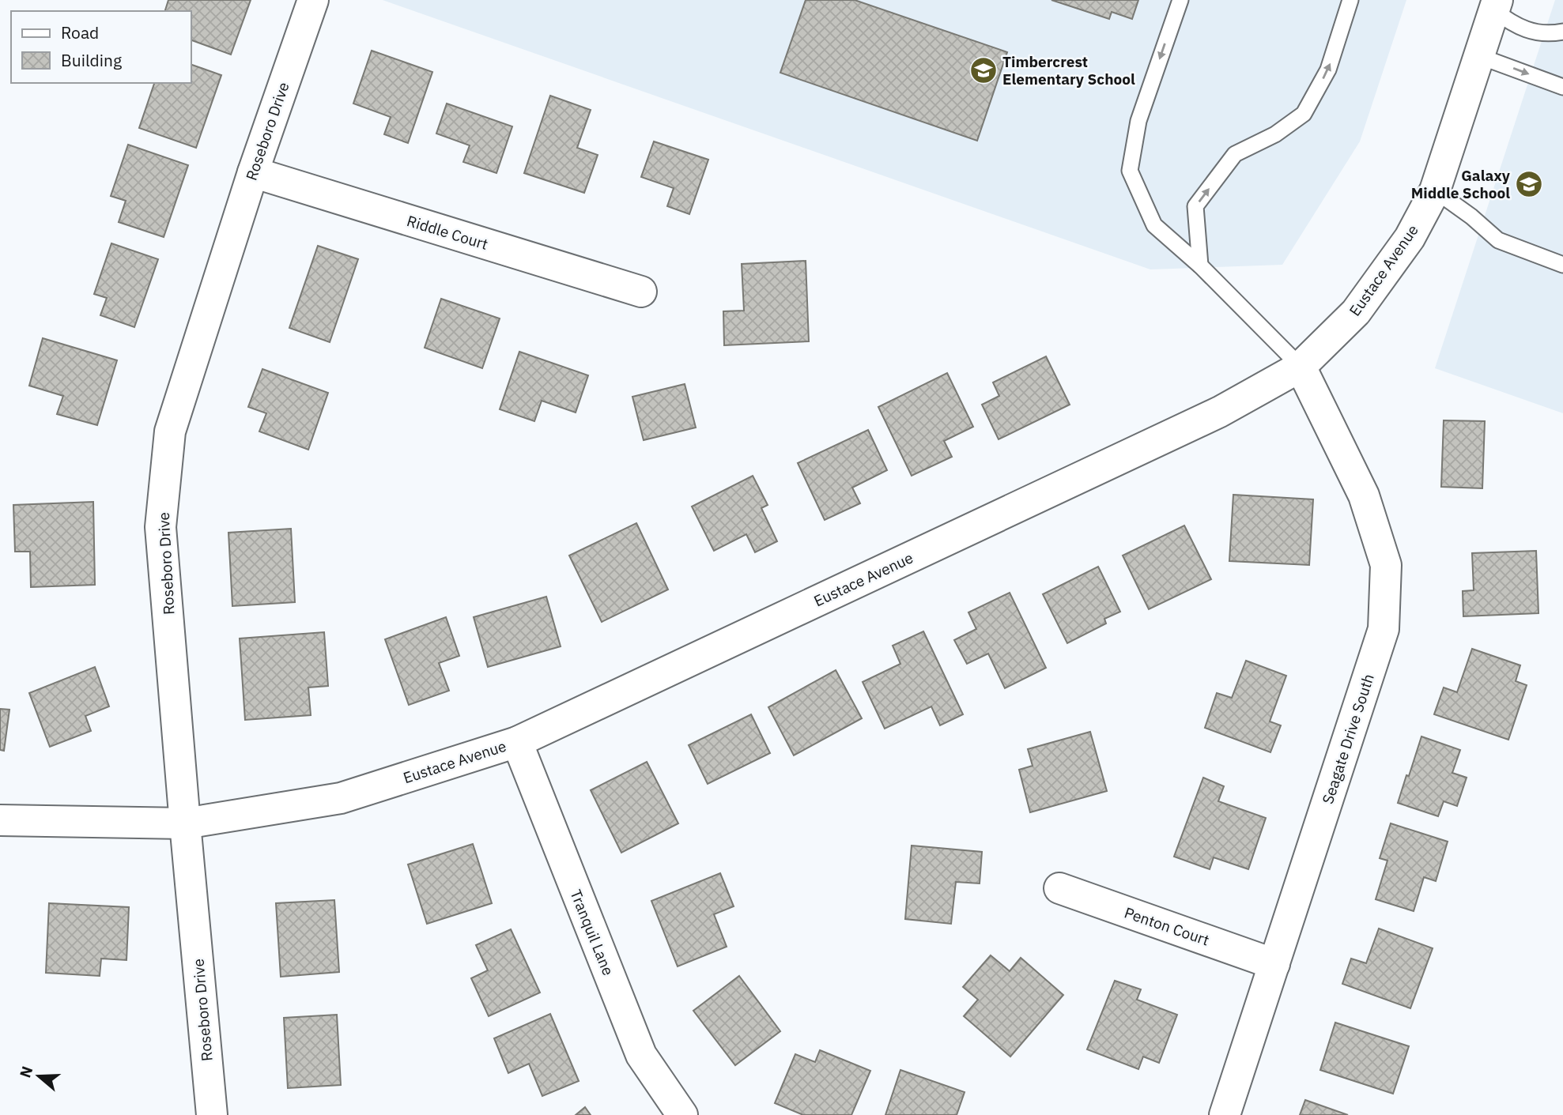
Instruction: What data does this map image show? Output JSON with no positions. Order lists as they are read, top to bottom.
{
  "streets": {
    "street": [
      "Roseboro Drive",
      "Riddle Court",
      "Eustace Avenue",
      "Seagate Drive South",
      "Penton Court",
      "Tranquil Lane"
    ]
  },
  "crossings": [
    ["Roseboro Drive", "Riddle Court"],
    ["Roseboro Drive", "Eustace Avenue"],
    ["Eustace Avenue", "Seagate Drive South"],
    ["Eustace Avenue", "Tranquil Lane"],
    ["Seagate Drive South", "Penton Court"]
  ],
  "places": {
    "school or university": ["Timbercrest Elementary School", "Galaxy Middle School"]
  },
  "legend": ["Road", "Building"],
  "north": "left"
}
